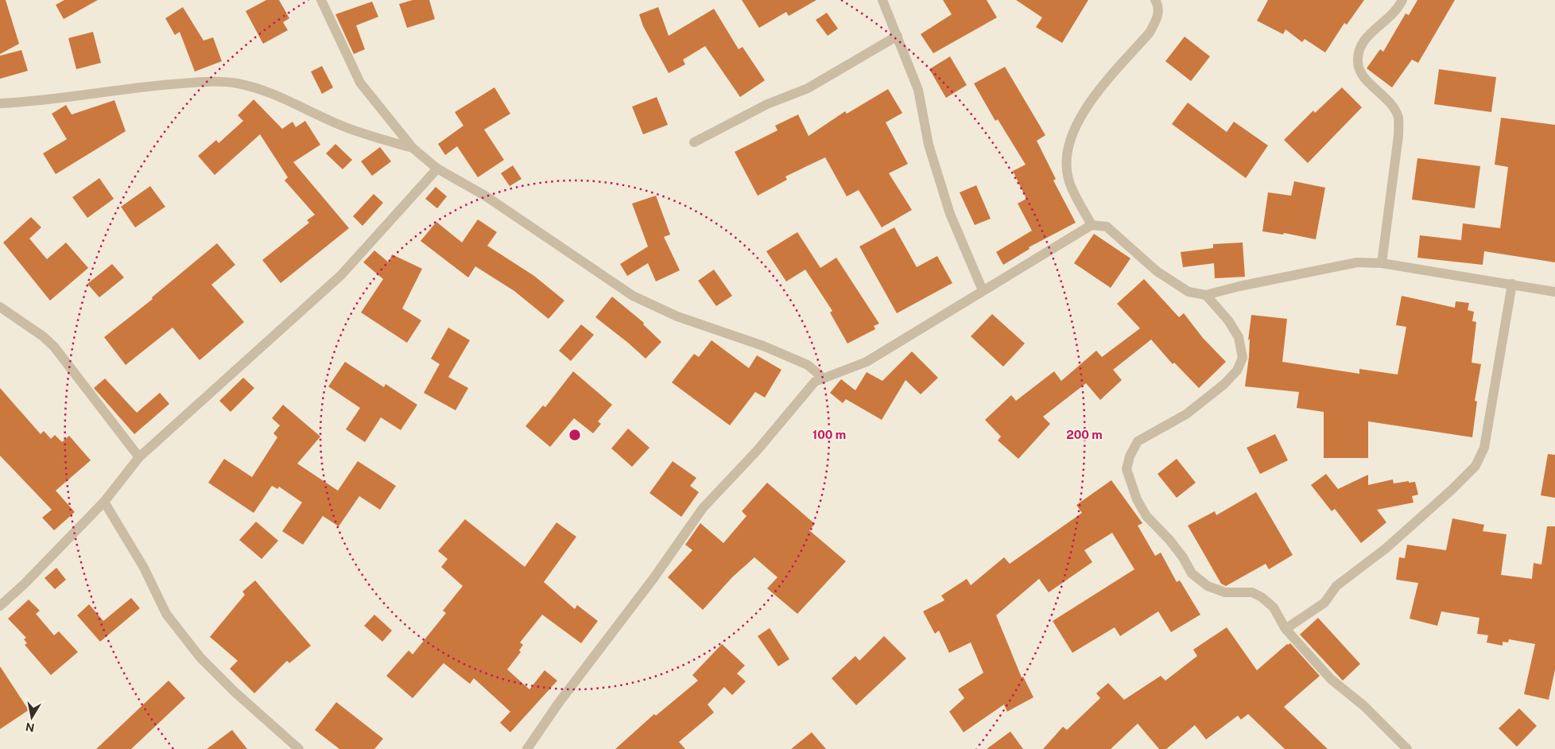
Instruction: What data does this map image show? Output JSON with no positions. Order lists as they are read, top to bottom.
{
  "north": "bottom",
  "rings": ["100 m", "200 m"]
}
